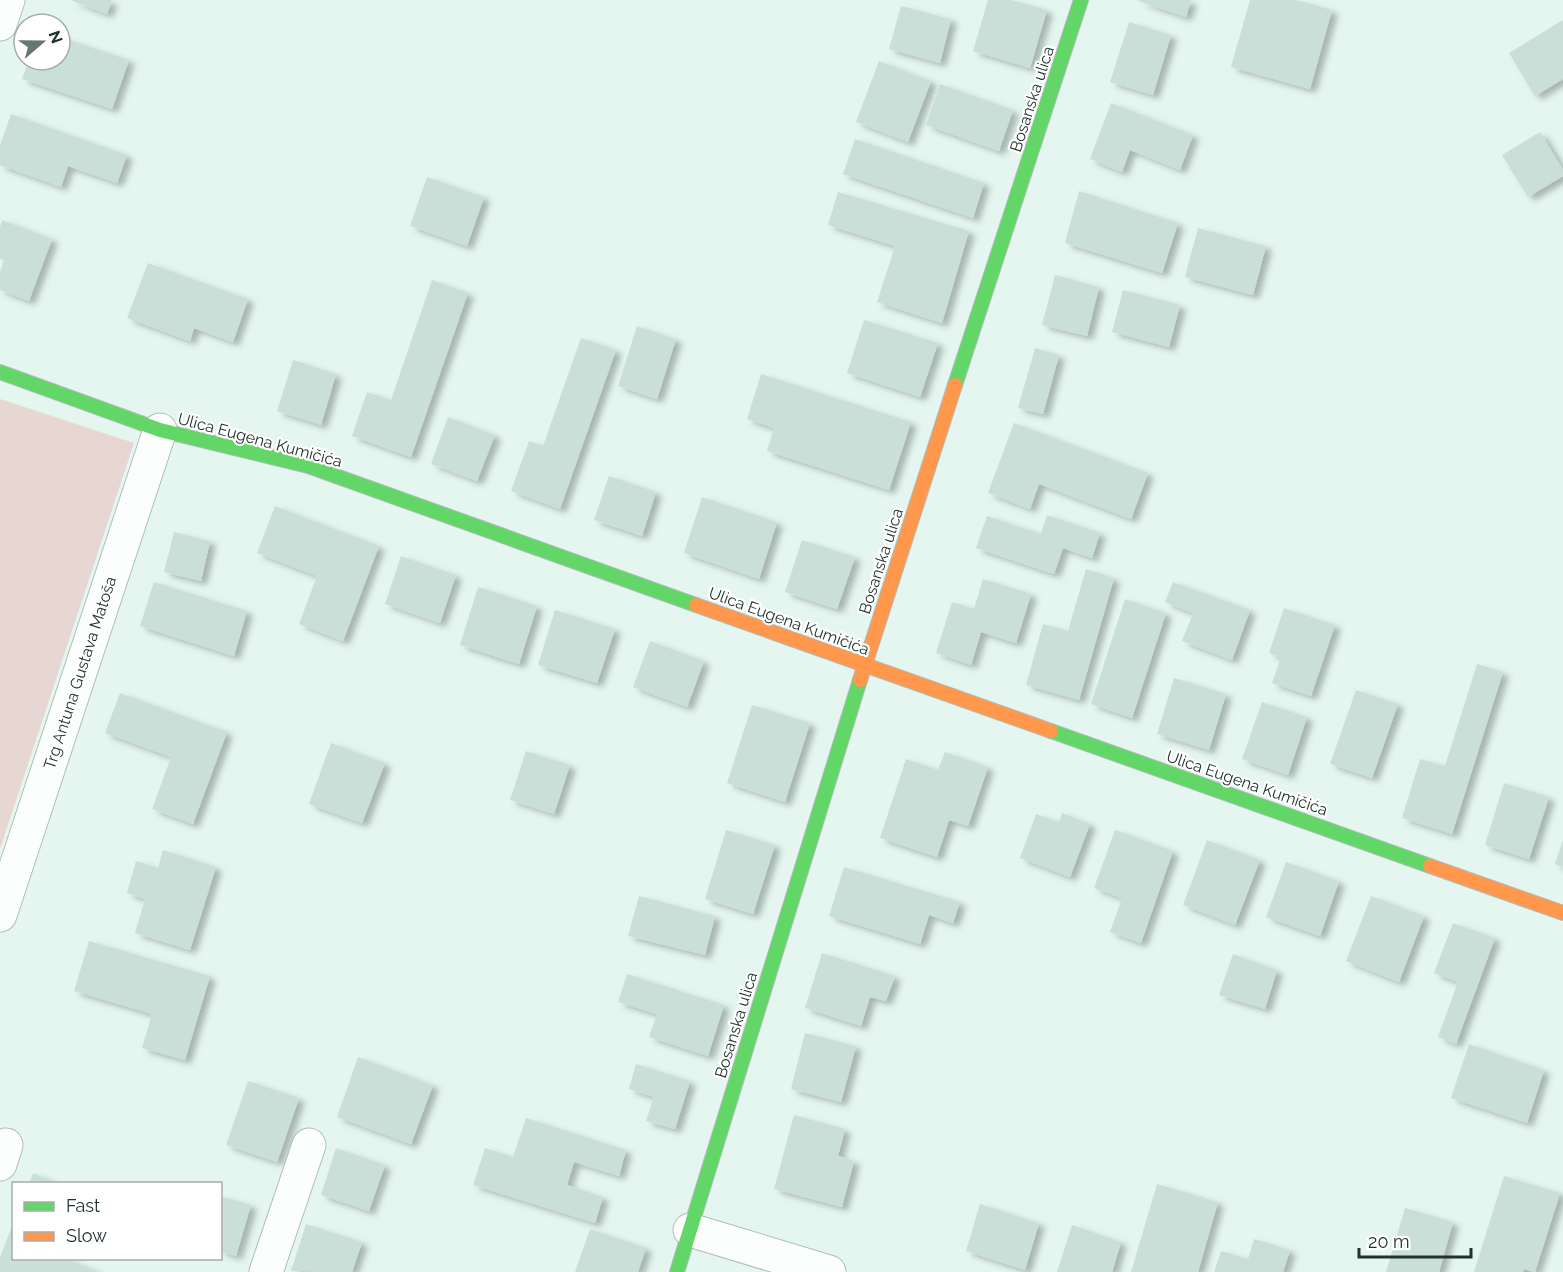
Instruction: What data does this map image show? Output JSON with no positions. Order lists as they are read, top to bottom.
{
  "streets": {
    "street": ["Bosanska ulica", "Ulica Eugena Kumičića", "Trg Antuna Gustava Matoša"]
  },
  "crossings": [
    ["Bosanska ulica", "Ulica Eugena Kumičića"],
    ["Ulica Eugena Kumičića", "Trg Antuna Gustava Matoša"]
  ],
  "legend": ["Fast", "Slow"],
  "scale_bar": "20 m",
  "north": "right"
}
